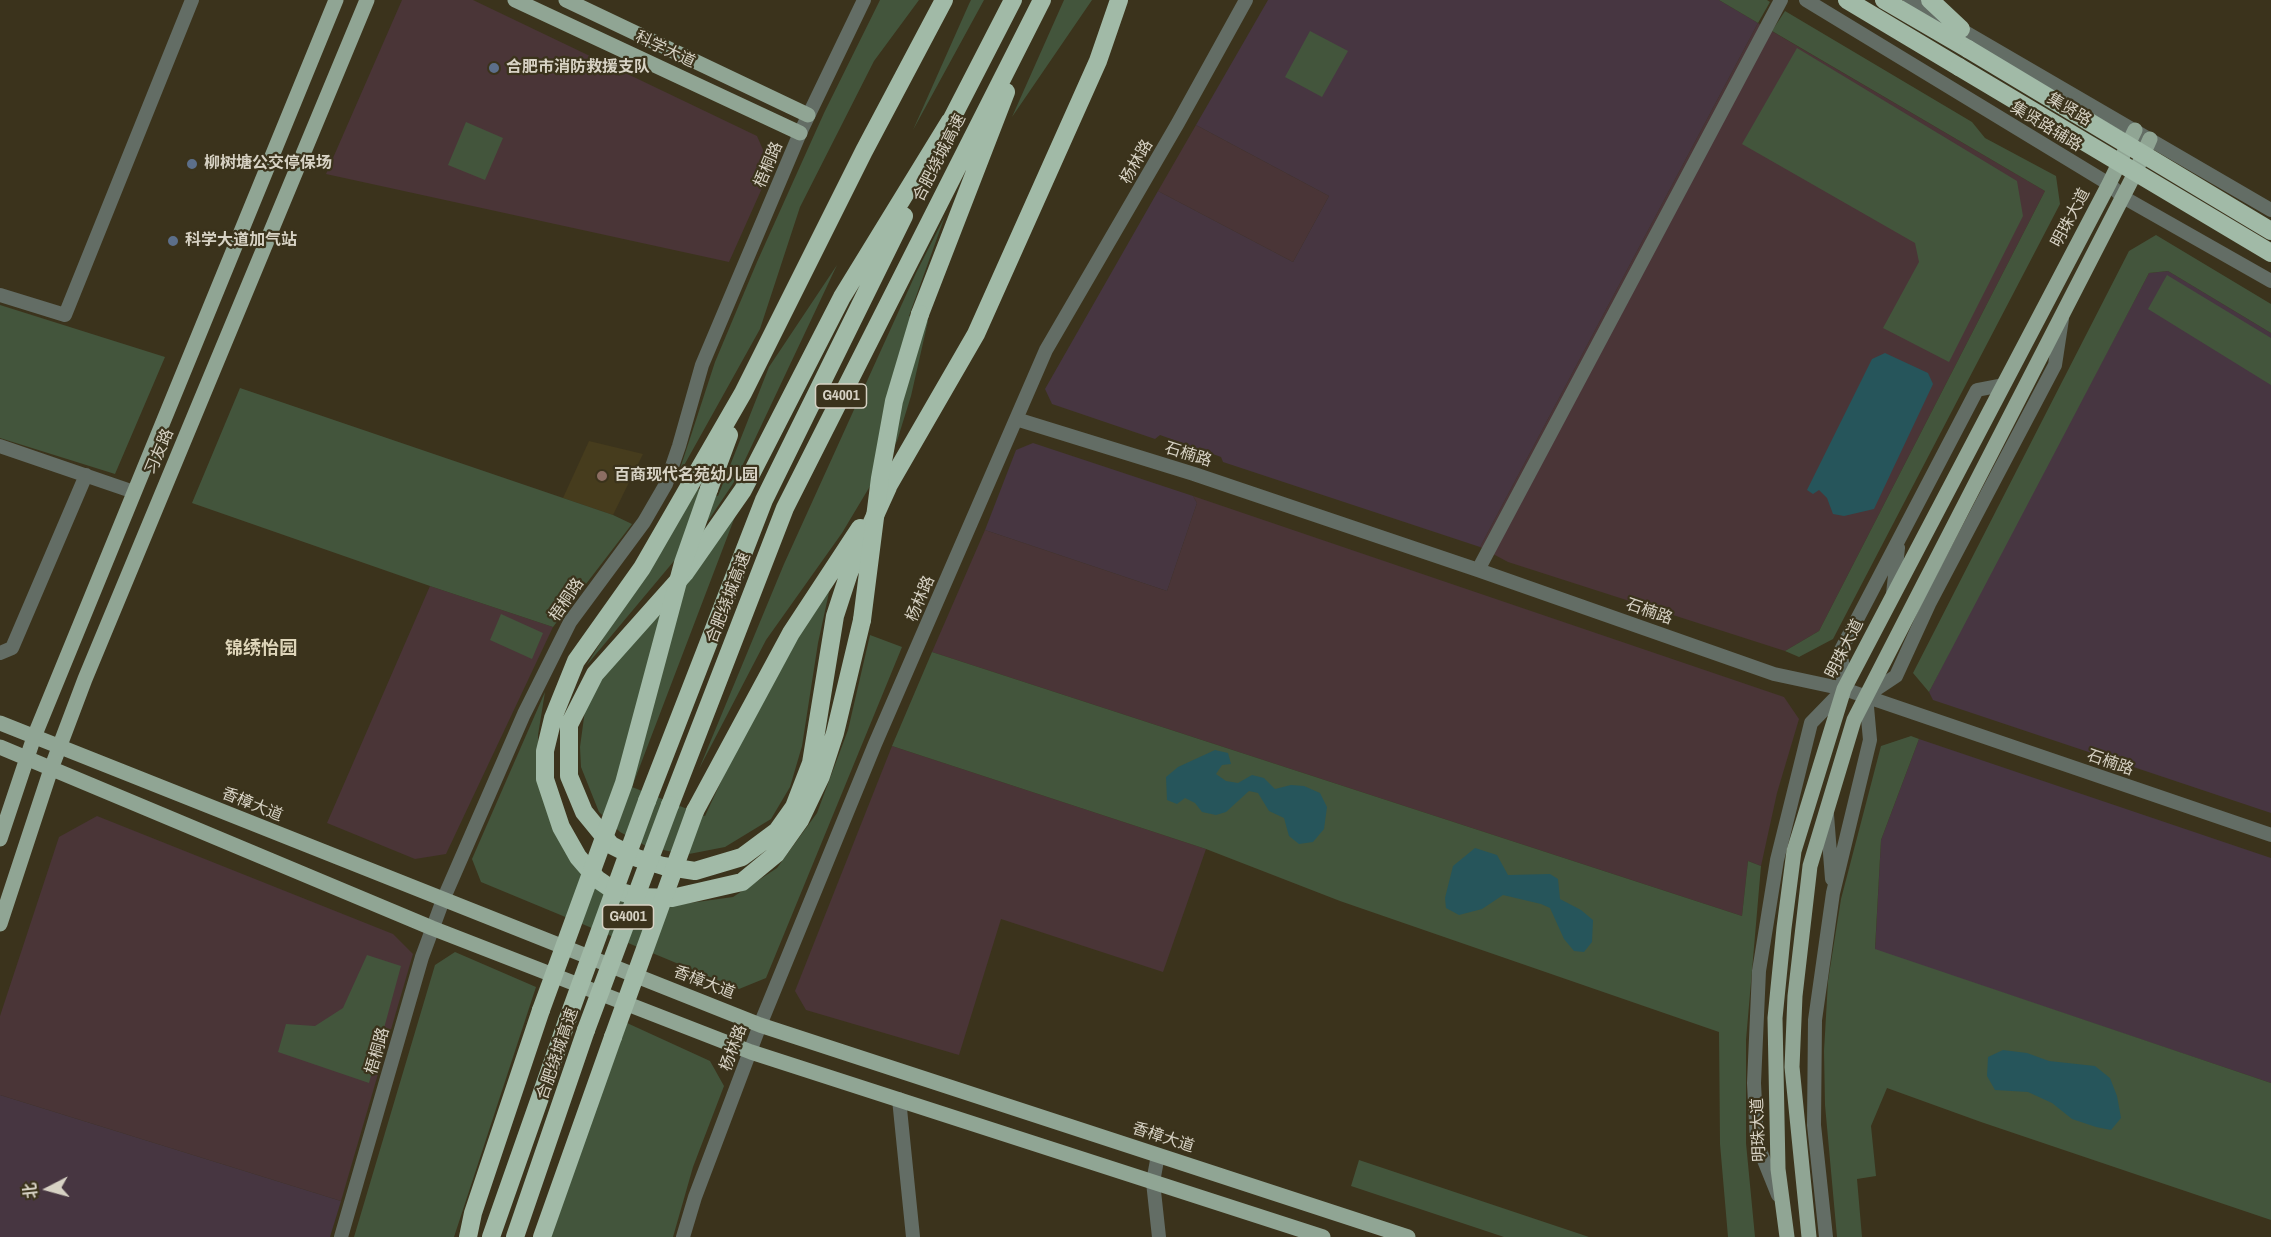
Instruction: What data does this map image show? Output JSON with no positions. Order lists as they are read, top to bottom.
{
  "streets": {
    "highway": ["集贤路", "合肥绕城高速", "G4001"],
    "main road": [
      "科学大道",
      "明珠大道",
      "习友路",
      "香樟大道"
    ],
    "street": [
      "集贤路辅路",
      "杨林路",
      "梧桐路",
      "石楠路"
    ]
  },
  "crossings": [
    ["科学大道", "梧桐路"],
    ["集贤路辅路", "明珠大道"],
    ["杨林路", "石楠路"],
    ["杨林路", "香樟大道"],
    ["梧桐路", "香樟大道"],
    ["明珠大道", "石楠路"],
    ["习友路", "香樟大道"]
  ],
  "districts": ["锦绣怡园"],
  "places": [
    "合肥市消防救援支队",
    "柳树塘公交停保场",
    "科学大道加气站",
    "百商现代名苑幼儿园"
  ],
  "north": "left"
}
